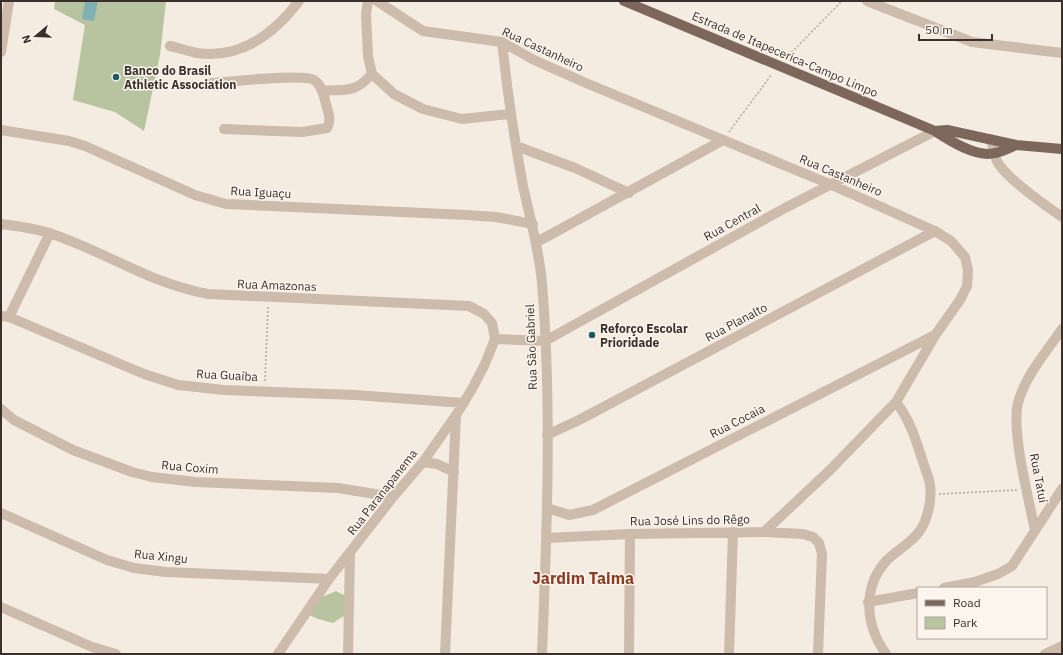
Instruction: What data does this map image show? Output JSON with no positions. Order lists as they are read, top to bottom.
{
  "streets": {
    "main road": ["Estrada de Itapecerica-Campo Limpo"],
    "street": [
      "Rua Castanheiro",
      "Rua Iguaçu",
      "Rua Central",
      "Rua Amazonas",
      "Rua Planalto",
      "Rua São Gabriel",
      "Rua Guaíba",
      "Rua Cocaia",
      "Rua Coxim",
      "Rua Tatuí",
      "Rua Paranapanema",
      "Rua José Lins do Rêgo",
      "Rua Xingu"
    ]
  },
  "crossings": [
    ["Rua Castanheiro", "Rua Central"],
    ["Rua Castanheiro", "Rua Planalto"],
    ["Rua Castanheiro", "Rua São Gabriel"],
    ["Rua Castanheiro", "Rua Cocaia"],
    ["Rua Castanheiro", "Rua José Lins do Rêgo"],
    ["Estrada de Itapecerica-Campo Limpo", "Rua Central"],
    ["Rua Iguaçu", "Rua São Gabriel"],
    ["Rua Central", "Rua São Gabriel"],
    ["Rua Amazonas", "Rua Paranapanema"],
    ["Rua Planalto", "Rua São Gabriel"],
    ["Rua São Gabriel", "Rua Cocaia"],
    ["Rua São Gabriel", "Rua José Lins do Rêgo"],
    ["Rua Guaíba", "Rua Paranapanema"],
    ["Rua Coxim", "Rua Paranapanema"],
    ["Rua Paranapanema", "Rua Xingu"]
  ],
  "districts": ["Jardim Taima"],
  "places": ["Banco do Brasil Athletic Association", "Reforço Escolar Prioridade"],
  "legend": ["Road", "Park"],
  "scale_bar": "50 m",
  "north": "left"
}
